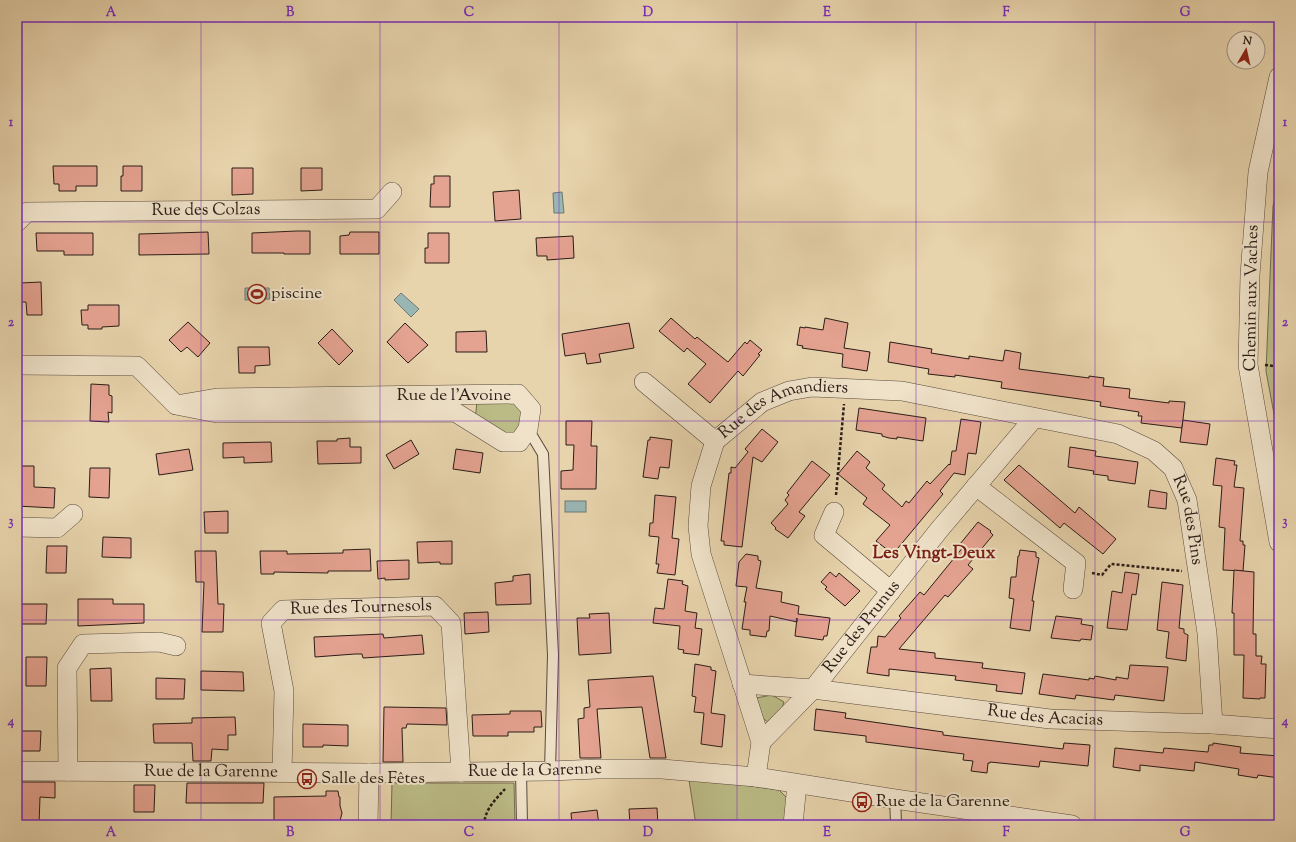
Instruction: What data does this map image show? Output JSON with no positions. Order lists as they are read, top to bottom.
{
  "streets": {
    "street": [
      "Rue des Colzas",
      "Chemin aux Vaches",
      "Rue de l'Avoine",
      "Rue des Amandiers",
      "Rue des Pins",
      "Rue des Tournesols",
      "Rue des Prunus",
      "Rue des Acacias",
      "Rue de la Garenne"
    ]
  },
  "crossings": [
    ["Rue des Amandiers", "Rue des Pins"],
    ["Rue des Amandiers", "Rue des Prunus"],
    ["Rue des Amandiers", "Rue des Acacias"],
    ["Rue des Amandiers", "Rue de la Garenne"],
    ["Rue des Pins", "Rue des Prunus"],
    ["Rue des Pins", "Rue des Acacias"],
    ["Rue des Tournesols", "Rue de la Garenne"],
    ["Rue des Prunus", "Rue des Acacias"]
  ],
  "districts": ["Les Vingt-Deux"],
  "places": {
    "sports": ["piscine"],
    "bus stop": ["Salle des Fêtes", "Rue de la Garenne"]
  },
  "north": "top",
  "grid": {
    "columns": [
      "A",
      "B",
      "C",
      "D",
      "E",
      "F",
      "G"
    ],
    "rows": [
      "1",
      "2",
      "3",
      "4"
    ]
  }
}
